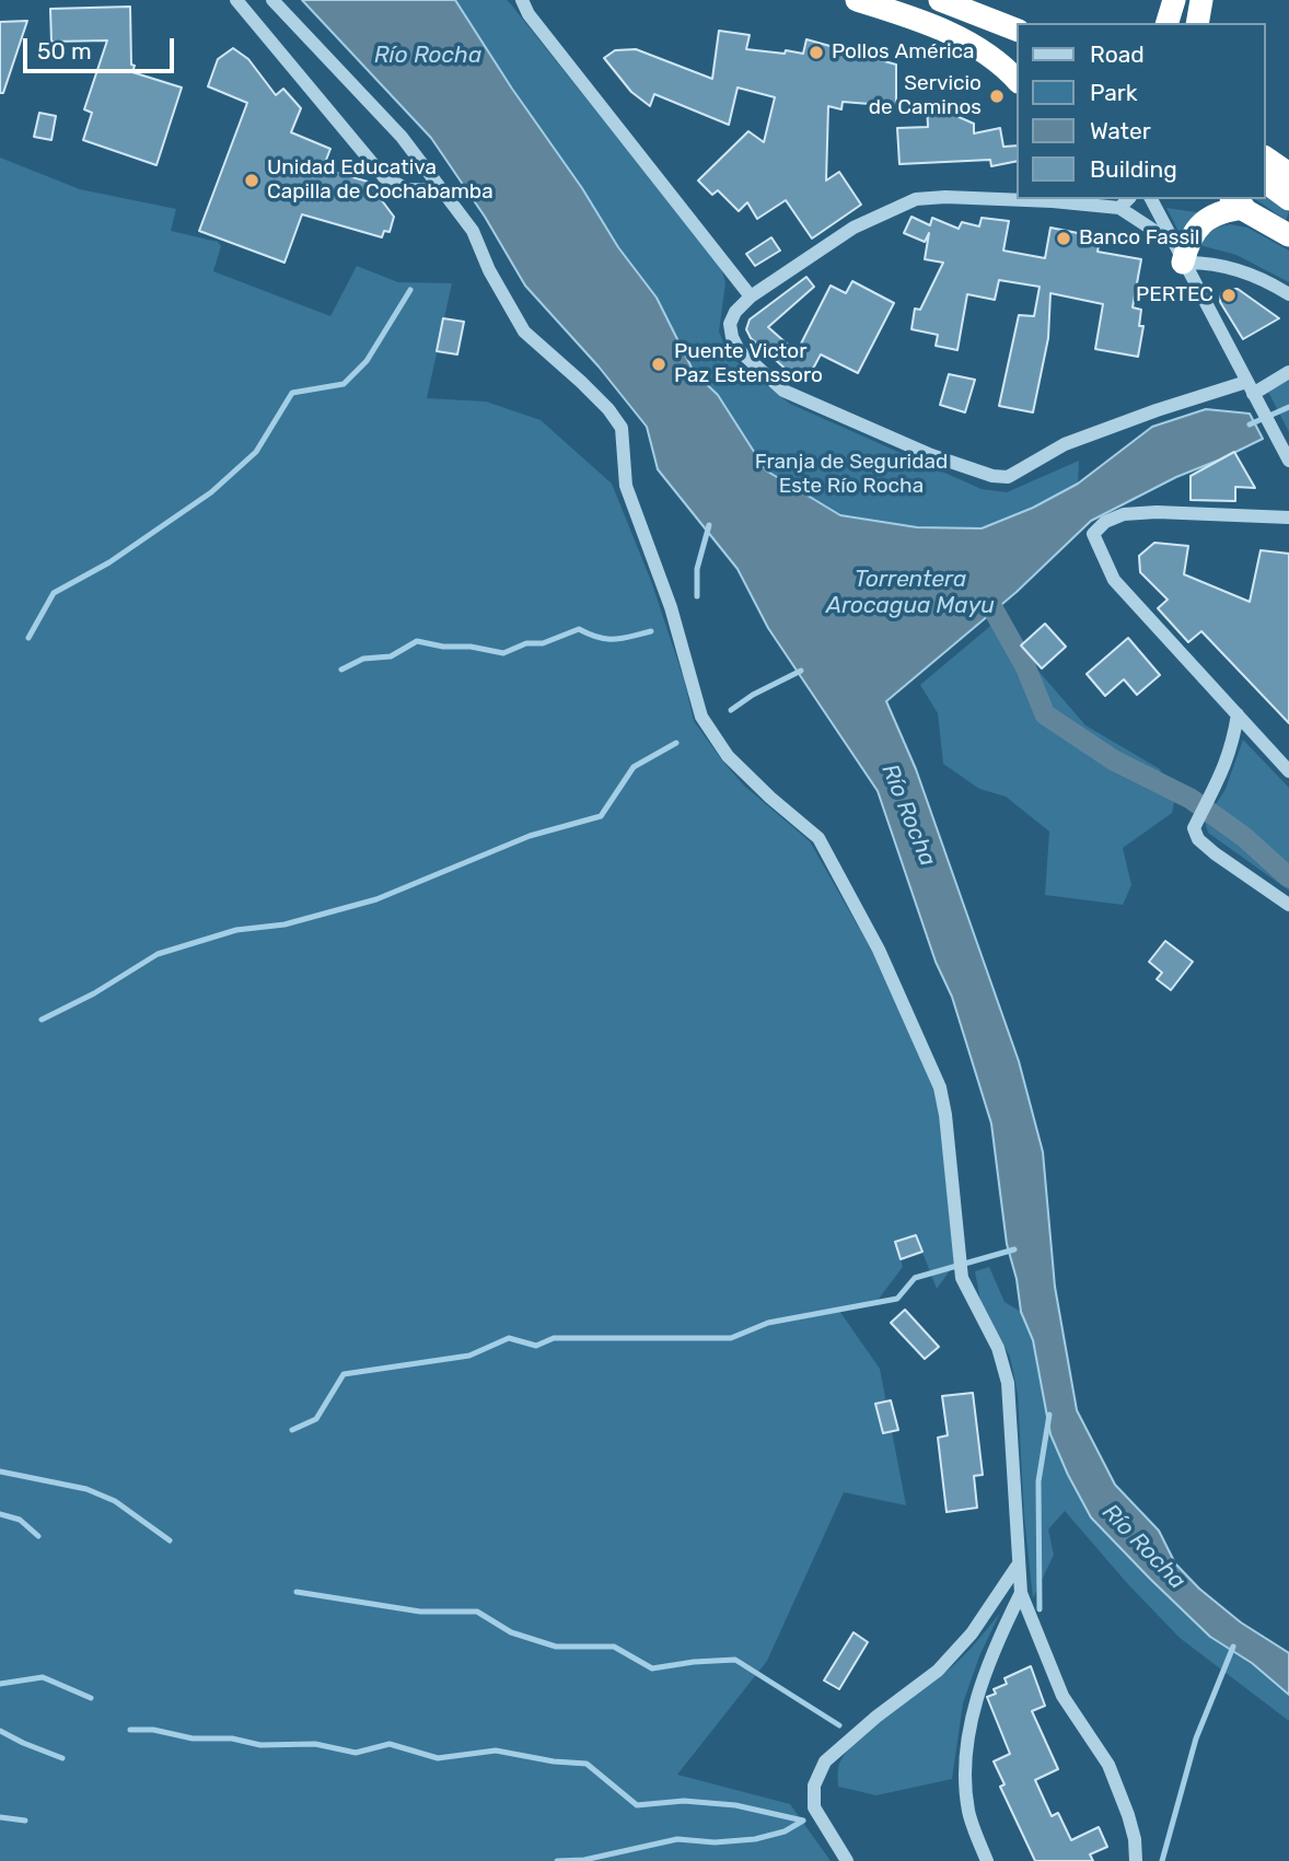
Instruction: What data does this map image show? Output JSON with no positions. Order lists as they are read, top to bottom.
{
  "water": ["Río Rocha", "Torrentera Arocagua Mayu"],
  "parks": ["Franja de Seguridad Este Río Rocha"],
  "places": [
    "Pollos América",
    "Servicio de Caminos",
    "Unidad Educativa Capilla de Cochabamba",
    "Banco Fassil",
    "PERTEC",
    "Puente Victor Paz Estenssoro"
  ],
  "legend": [
    "Road",
    "Park",
    "Water",
    "Building"
  ],
  "scale_bar": "50 m"
}
